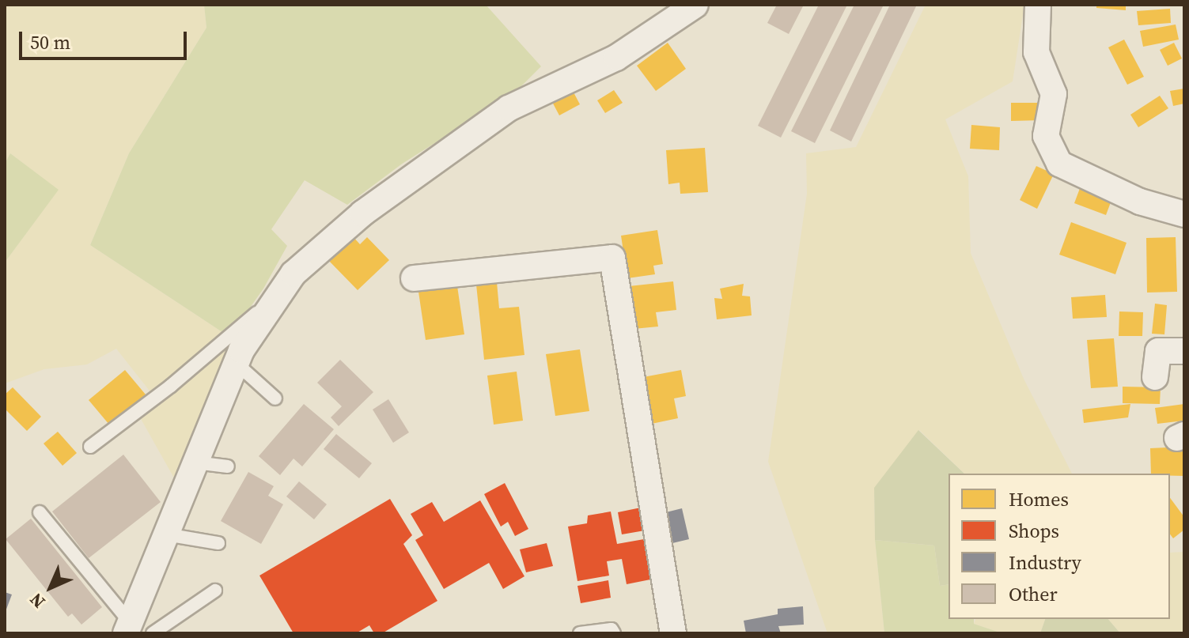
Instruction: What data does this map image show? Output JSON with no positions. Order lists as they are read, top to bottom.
{
  "legend": [
    "Homes",
    "Shops",
    "Industry",
    "Other"
  ],
  "scale_bar": "50 m",
  "north": "bottom left"
}
